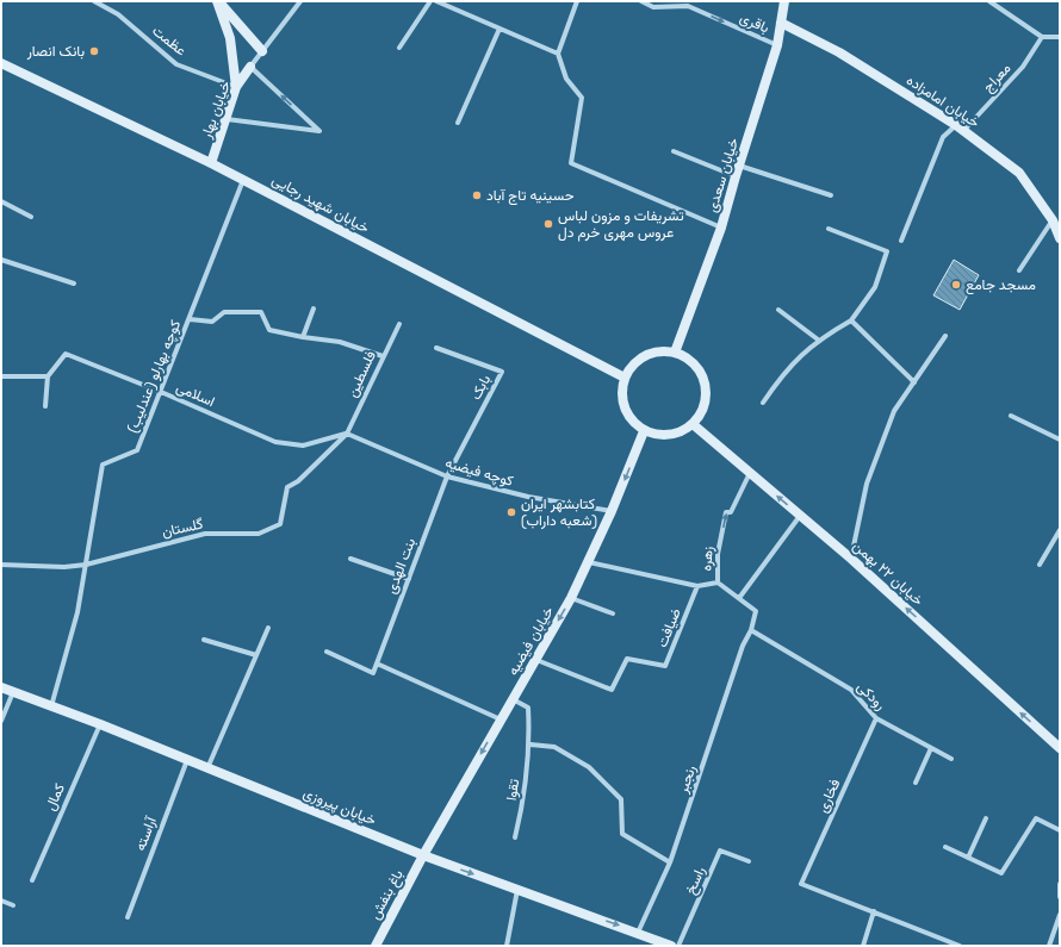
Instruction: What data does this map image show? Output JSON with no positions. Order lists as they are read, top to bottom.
{
  "streets": {
    "main road": [
      "خیابان امامزاده",
      "خیابان بهار",
      "خیابان سعدی",
      "خیابان شهید رجایی",
      "خیابان ۲۲ بهمن",
      "خیابان فیضیه",
      "خیابان پیروزی",
      "باغ بنفش"
    ],
    "street": [
      "باقری",
      "عظمت",
      "معراج",
      "فلسطین",
      "کوچه بهارلو (عندلیب)",
      "بابک",
      "اسلامی",
      "کوچه فیضیه",
      "گلستان",
      "زهره",
      "بنت الهدی",
      "ضیافت",
      "رودکی",
      "رنجبر",
      "تقوا",
      "فخاری",
      "کمال",
      "آراسته",
      "راسخ"
    ]
  },
  "crossings": [
    ["باقری", "خیابان سعدی"],
    ["عظمت", "خیابان بهار"],
    ["معراج", "خیابان امامزاده"],
    ["خیابان امامزاده", "خیابان سعدی"],
    ["خیابان بهار", "خیابان شهید رجایی"],
    ["خیابان سعدی", "خیابان شهید رجایی"],
    ["خیابان سعدی", "خیابان ۲۲ بهمن"],
    ["خیابان سعدی", "خیابان فیضیه"],
    ["خیابان شهید رجایی", "کوچه بهارلو (عندلیب)"],
    ["خیابان شهید رجایی", "خیابان ۲۲ بهمن"],
    ["خیابان شهید رجایی", "خیابان فیضیه"],
    ["فلسطین", "اسلامی"],
    ["فلسطین", "کوچه فیضیه"],
    ["فلسطین", "گلستان"],
    ["کوچه بهارلو (عندلیب)", "اسلامی"],
    ["کوچه بهارلو (عندلیب)", "گلستان"],
    ["کوچه بهارلو (عندلیب)", "خیابان پیروزی"],
    ["بابک", "کوچه فیضیه"],
    ["بابک", "بنت الهدی"],
    ["اسلامی", "کوچه فیضیه"],
    ["اسلامی", "گلستان"],
    ["کوچه فیضیه", "گلستان"],
    ["کوچه فیضیه", "بنت الهدی"],
    ["کوچه فیضیه", "خیابان فیضیه"],
    ["زهره", "خیابان ۲۲ بهمن"],
    ["زهره", "ضیافت"],
    ["زهره", "خیابان فیضیه"],
    ["خیابان ۲۲ بهمن", "خیابان فیضیه"],
    ["ضیافت", "خیابان فیضیه"],
    ["خیابان فیضیه", "تقوا"],
    ["خیابان فیضیه", "خیابان پیروزی"],
    ["خیابان فیضیه", "باغ بنفش"],
    ["رودکی", "رنجبر"],
    ["رودکی", "فخاری"],
    ["رنجبر", "خیابان پیروزی"],
    ["کمال", "خیابان پیروزی"],
    ["خیابان پیروزی", "آراسته"],
    ["خیابان پیروزی", "باغ بنفش"]
  ],
  "one_way": [
    "باقری",
    "زهره",
    "خیابان ۲۲ بهمن",
    "خیابان فیضیه"
  ],
  "places": [
    "بانک انصار",
    "حسینیه تاج آباد",
    "تشریفات و مزون لباس عروس مهری خرم دل",
    "مسجد جامع",
    "کتابشهر ایران (شعبه داراب)"
  ]
}
